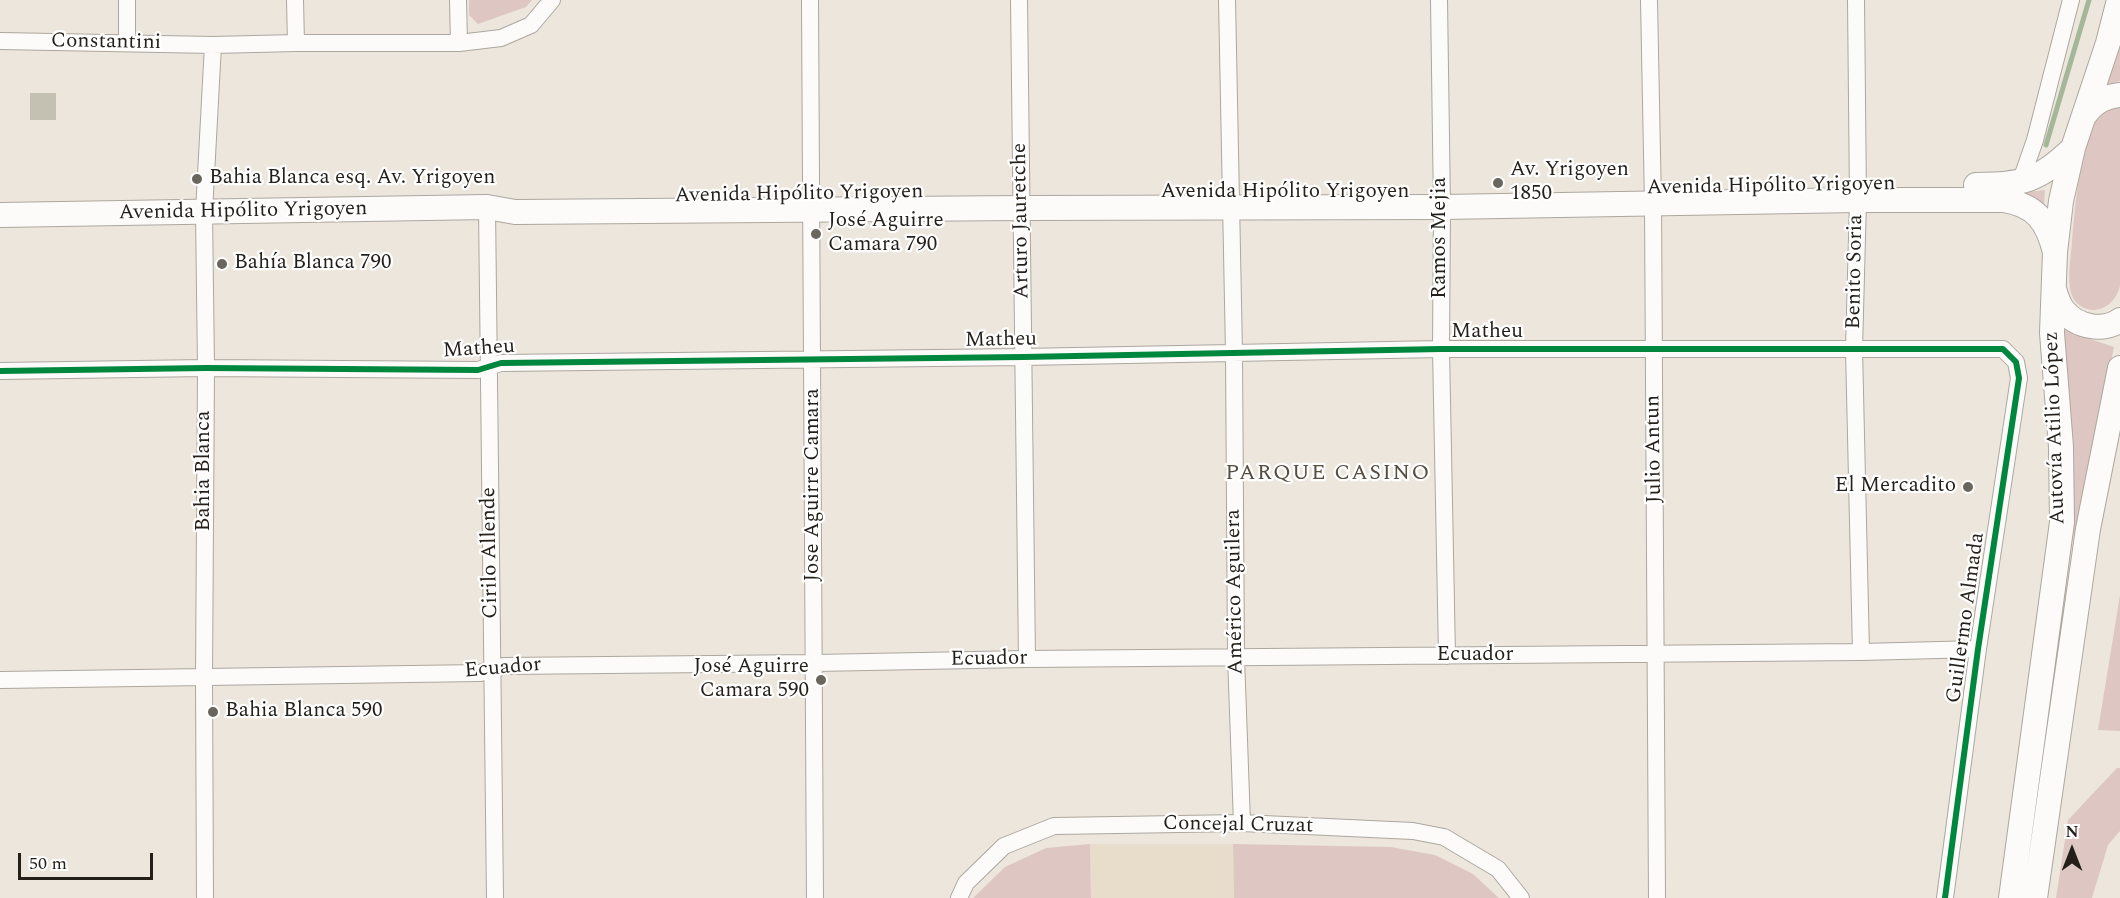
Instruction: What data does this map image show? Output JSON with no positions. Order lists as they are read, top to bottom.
{
  "streets": {
    "main road": ["Avenida Hipólito Yrigoyen", "Autovía Atilio López"],
    "street": [
      "Constantini",
      "Arturo Jauretche",
      "Ramos Mejia",
      "Benito Soria",
      "Matheu",
      "Julio Antun",
      "Bahia Blanca",
      "Jose Aguirre Camara",
      "Cirilo Allende",
      "Américo Aguilera",
      "Guillermo Almada",
      "Ecuador",
      "Concejal Cruzat"
    ]
  },
  "crossings": [
    ["Constantini", "Bahia Blanca"],
    ["Avenida Hipólito Yrigoyen", "Arturo Jauretche"],
    ["Avenida Hipólito Yrigoyen", "Ramos Mejia"],
    ["Avenida Hipólito Yrigoyen", "Benito Soria"],
    ["Avenida Hipólito Yrigoyen", "Autovía Atilio López"],
    ["Avenida Hipólito Yrigoyen", "Julio Antun"],
    ["Avenida Hipólito Yrigoyen", "Bahia Blanca"],
    ["Avenida Hipólito Yrigoyen", "Jose Aguirre Camara"],
    ["Avenida Hipólito Yrigoyen", "Cirilo Allende"],
    ["Avenida Hipólito Yrigoyen", "Américo Aguilera"],
    ["Arturo Jauretche", "Matheu"],
    ["Arturo Jauretche", "Ecuador"],
    ["Ramos Mejia", "Matheu"],
    ["Ramos Mejia", "Ecuador"],
    ["Benito Soria", "Matheu"],
    ["Benito Soria", "Ecuador"],
    ["Matheu", "Julio Antun"],
    ["Matheu", "Bahia Blanca"],
    ["Matheu", "Jose Aguirre Camara"],
    ["Matheu", "Cirilo Allende"],
    ["Matheu", "Américo Aguilera"],
    ["Matheu", "Guillermo Almada"],
    ["Julio Antun", "Ecuador"],
    ["Bahia Blanca", "Ecuador"],
    ["Jose Aguirre Camara", "Ecuador"],
    ["Cirilo Allende", "Ecuador"],
    ["Américo Aguilera", "Ecuador"],
    ["Américo Aguilera", "Concejal Cruzat"],
    ["Guillermo Almada", "Ecuador"]
  ],
  "districts": ["PARQUE CASINO"],
  "places": [
    "Bahia Blanca esq. Av. Yrigoyen",
    "Av. Yrigoyen 1850",
    "José Aguirre Camara 790",
    "Bahía Blanca 790",
    "El Mercadito",
    "José Aguirre Camara 590",
    "Bahia Blanca 590"
  ],
  "scale_bar": "50 m",
  "north": "top"
}
